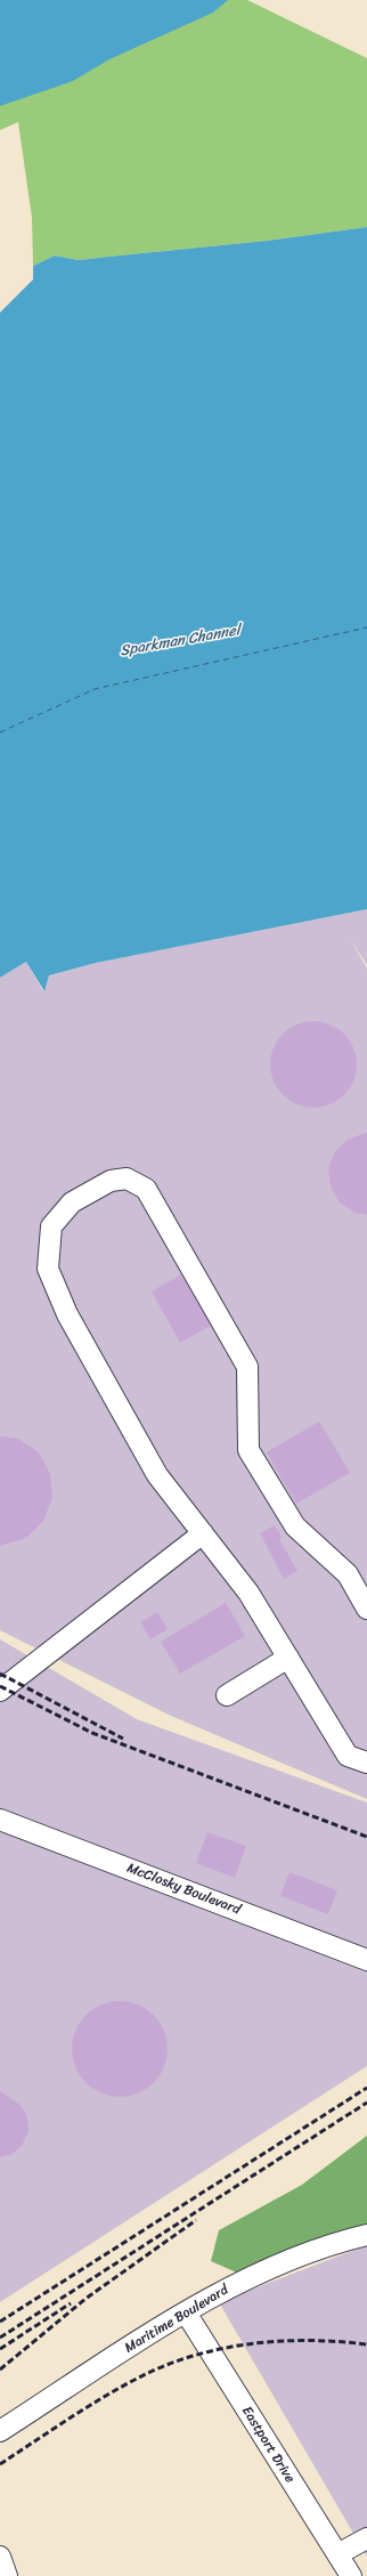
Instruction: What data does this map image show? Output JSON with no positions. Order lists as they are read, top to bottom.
{
  "streets": {
    "street": ["McClosky Boulevard", "Maritime Boulevard", "Eastport Drive"]
  },
  "crossings": [
    ["Maritime Boulevard", "Eastport Drive"]
  ],
  "water": ["Sparkman Channel"]
}
